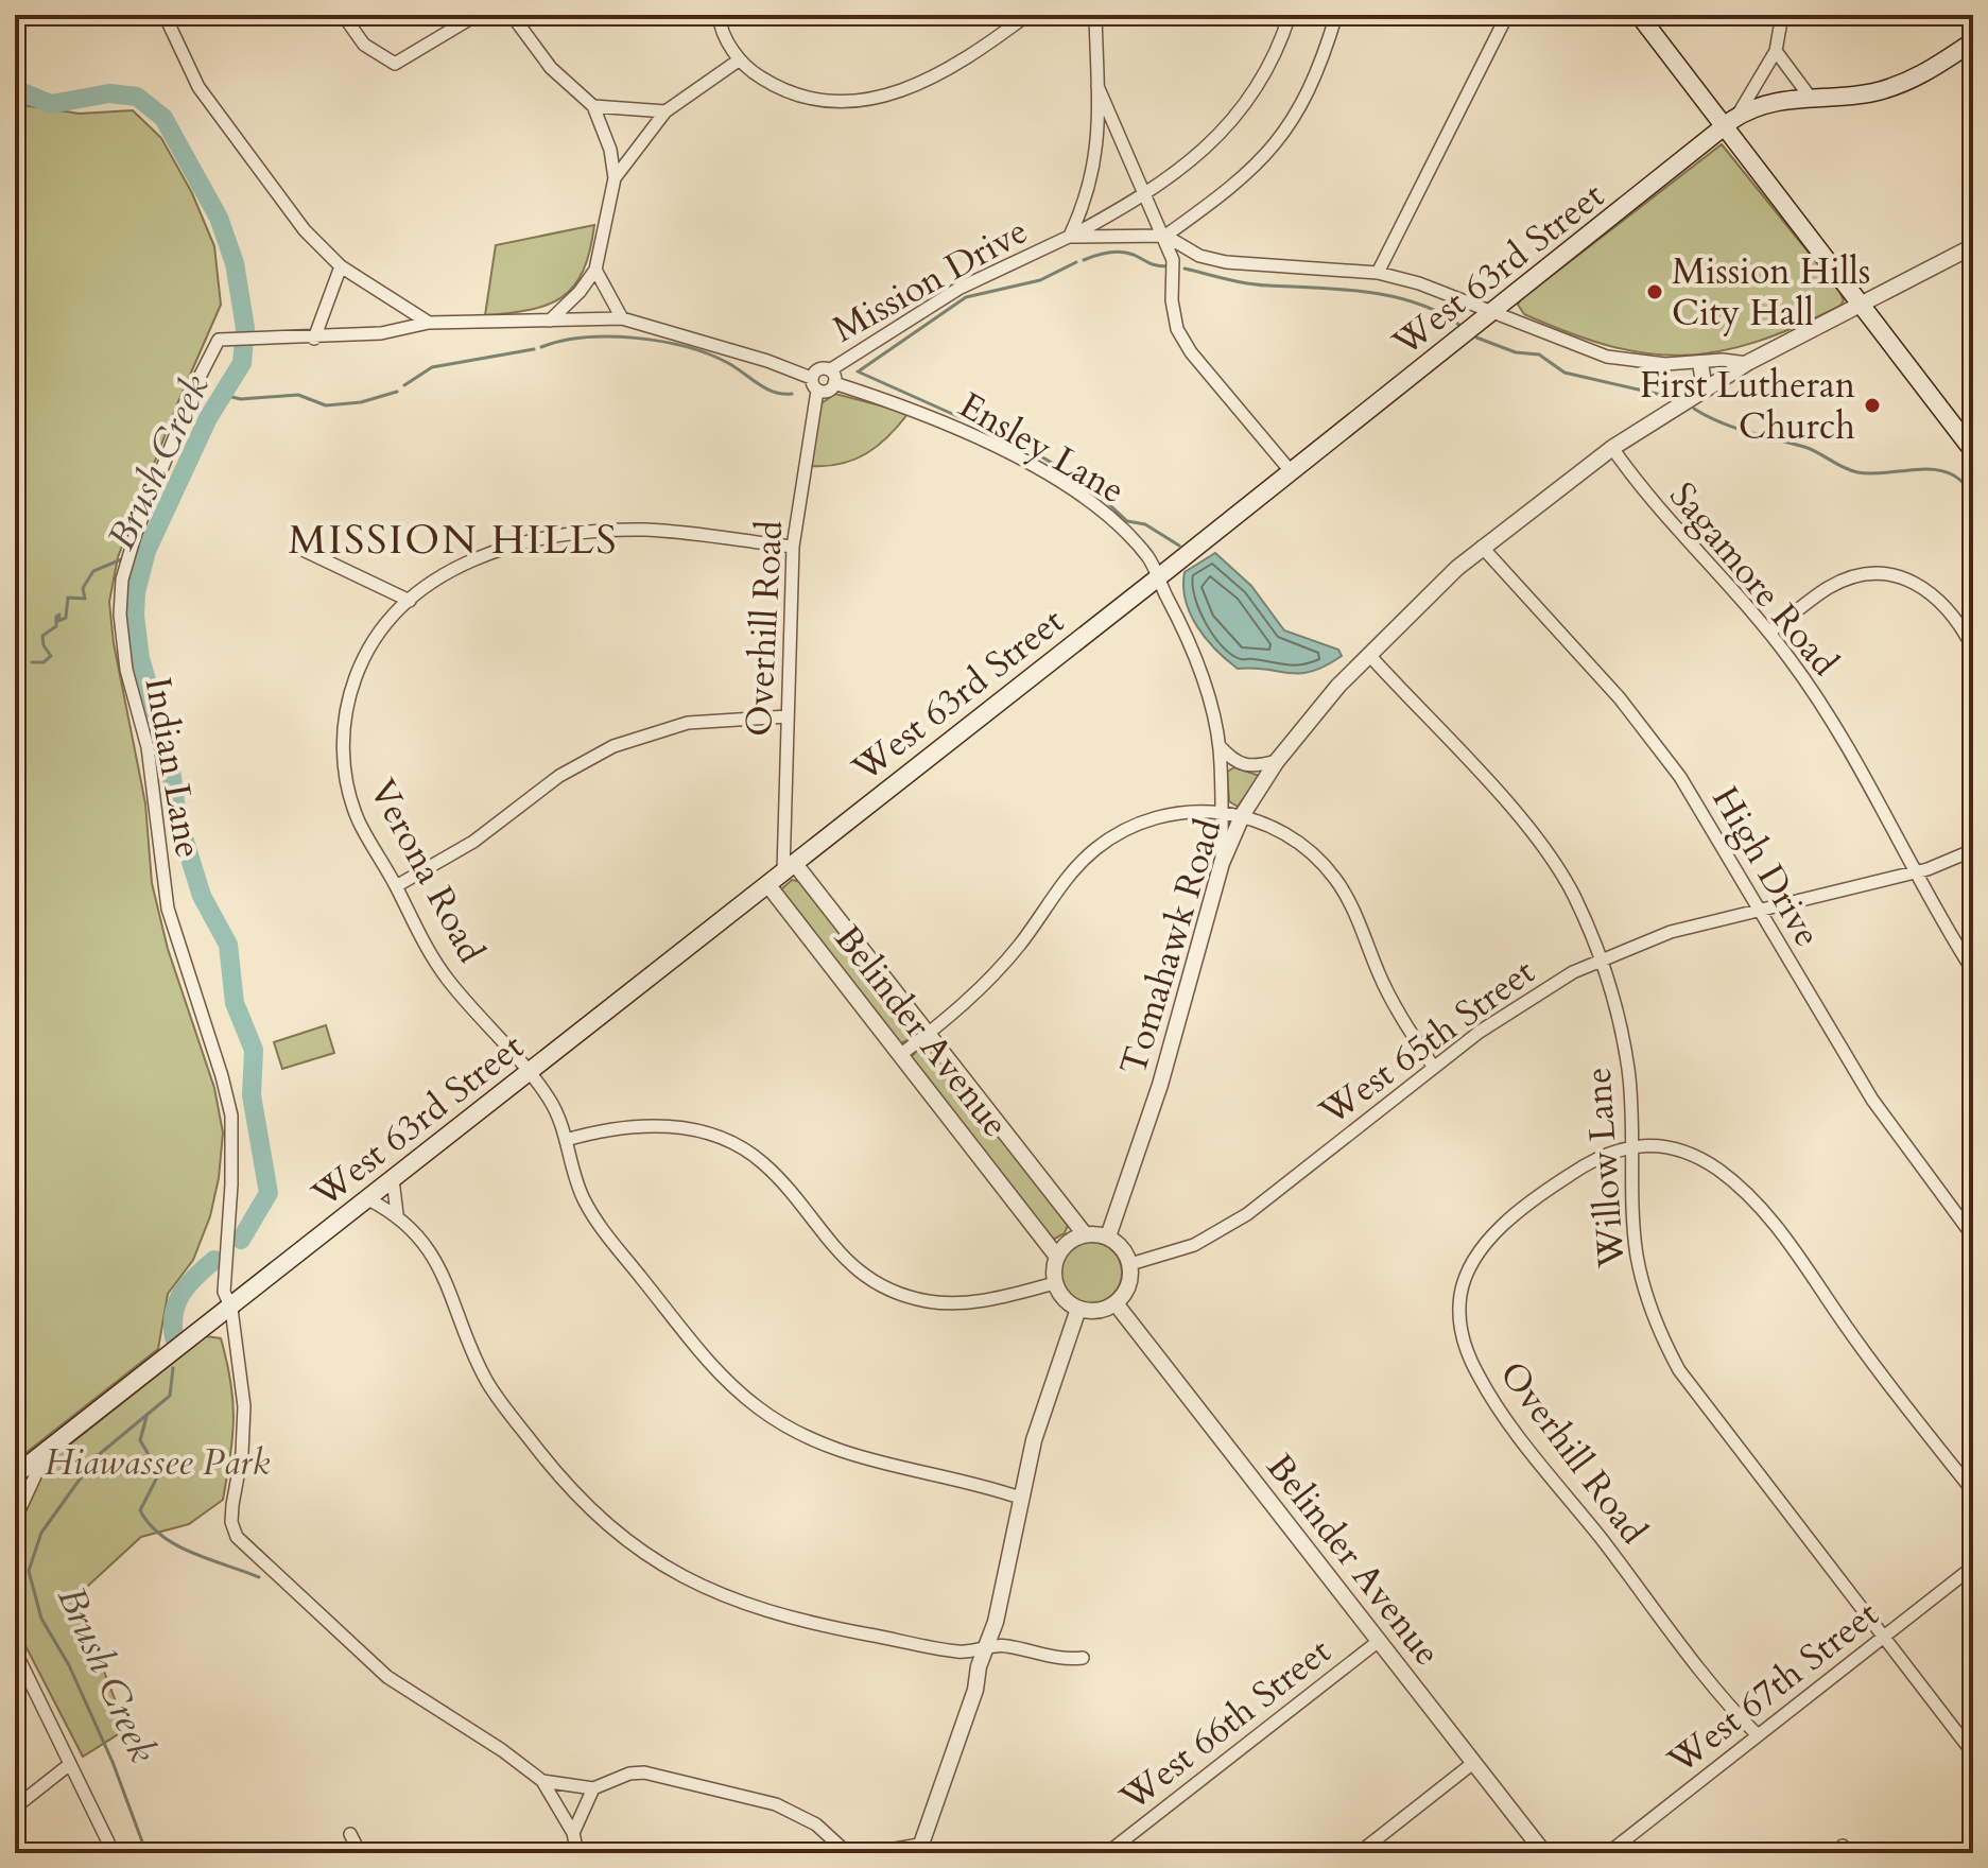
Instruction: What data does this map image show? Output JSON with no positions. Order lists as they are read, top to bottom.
{
  "streets": {
    "main road": ["West 63rd Street"],
    "street": [
      "Mission Drive",
      "Ensley Lane",
      "Sagamore Road",
      "Overhill Road",
      "Indian Lane",
      "High Drive",
      "Verona Road",
      "Tomahawk Road",
      "Belinder Avenue",
      "West 65th Street",
      "Willow Lane",
      "West 67th Street",
      "West 66th Street"
    ]
  },
  "crossings": [
    ["West 63rd Street", "Ensley Lane"],
    ["West 63rd Street", "Overhill Road"],
    ["West 63rd Street", "Indian Lane"],
    ["West 63rd Street", "Verona Road"],
    ["West 63rd Street", "Belinder Avenue"],
    ["Mission Drive", "Overhill Road"],
    ["Mission Drive", "Indian Lane"],
    ["Ensley Lane", "Tomahawk Road"],
    ["Sagamore Road", "Tomahawk Road"],
    ["Sagamore Road", "West 65th Street"],
    ["Overhill Road", "Verona Road"],
    ["Overhill Road", "Willow Lane"],
    ["Overhill Road", "West 67th Street"],
    ["High Drive", "Tomahawk Road"],
    ["High Drive", "West 65th Street"],
    ["Tomahawk Road", "Belinder Avenue"],
    ["Tomahawk Road", "West 65th Street"],
    ["Tomahawk Road", "Willow Lane"],
    ["Belinder Avenue", "West 65th Street"],
    ["Belinder Avenue", "West 66th Street"],
    ["West 65th Street", "Willow Lane"],
    ["Willow Lane", "West 67th Street"]
  ],
  "districts": ["MISSION HILLS"],
  "water": ["Brush Creek"],
  "parks": ["Hiawassee Park"],
  "places": ["Mission Hills City Hall", "First Lutheran Church"]
}
